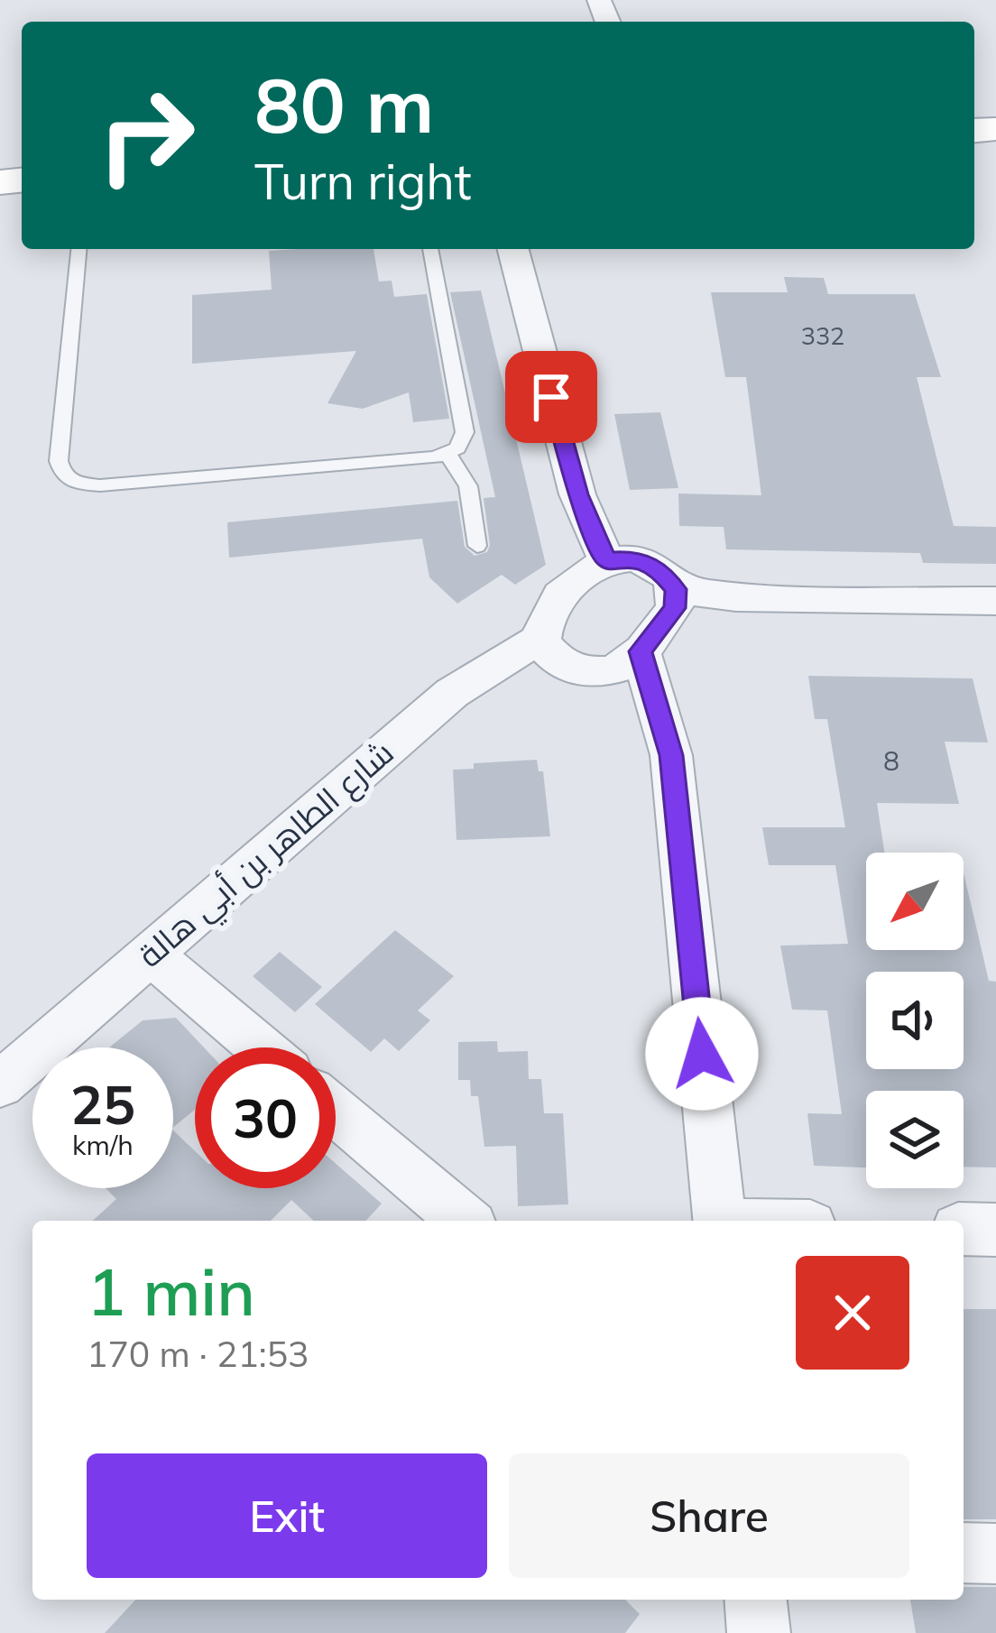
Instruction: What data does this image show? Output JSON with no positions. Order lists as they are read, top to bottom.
{
  "streets": {
    "street": ["شارع الطاهر بن أبي هالة"]
  },
  "house_numbers": ["332", "8"],
  "north": "bottom left",
  "page": {
    "turn": ["80 m", "Turn right"],
    "speed": "25 km/h",
    "limit": "30",
    "heading": ["1 min", "170 m · 21:53"],
    "buttons": ["Exit", "Share"]
  }
}
